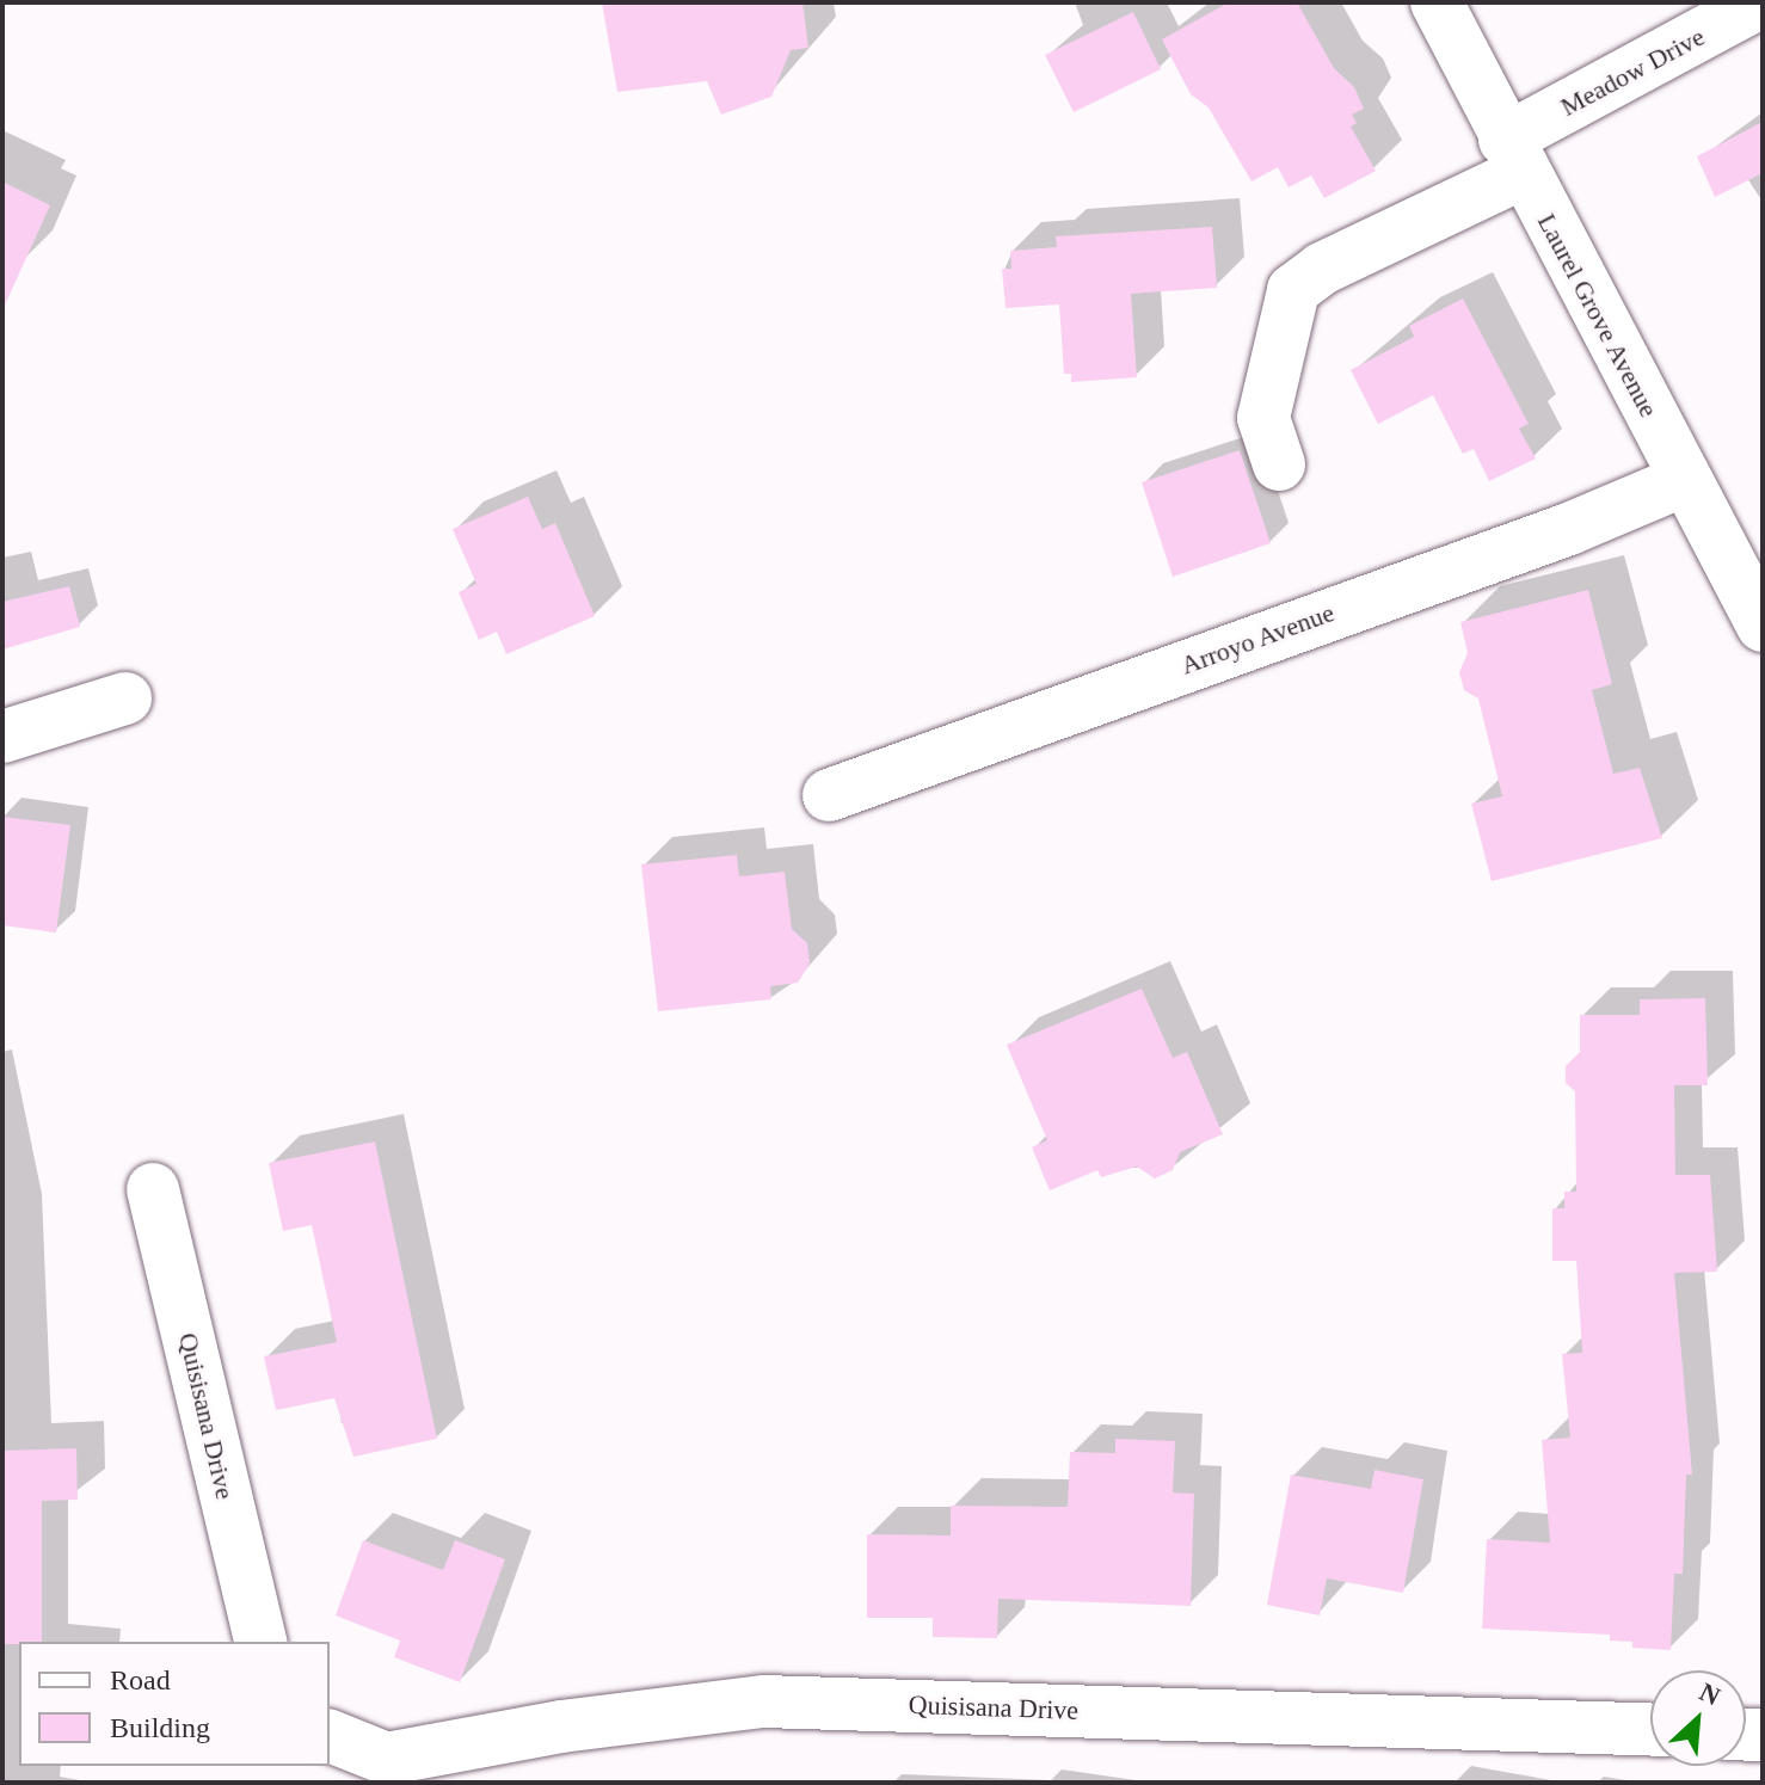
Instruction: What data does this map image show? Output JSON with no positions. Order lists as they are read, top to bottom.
{
  "streets": {
    "street": [
      "Meadow Drive",
      "Laurel Grove Avenue",
      "Arroyo Avenue",
      "Quisisana Drive"
    ]
  },
  "crossings": [
    ["Meadow Drive", "Laurel Grove Avenue"],
    ["Laurel Grove Avenue", "Arroyo Avenue"]
  ],
  "legend": ["Road", "Building"],
  "north": "top right"
}
